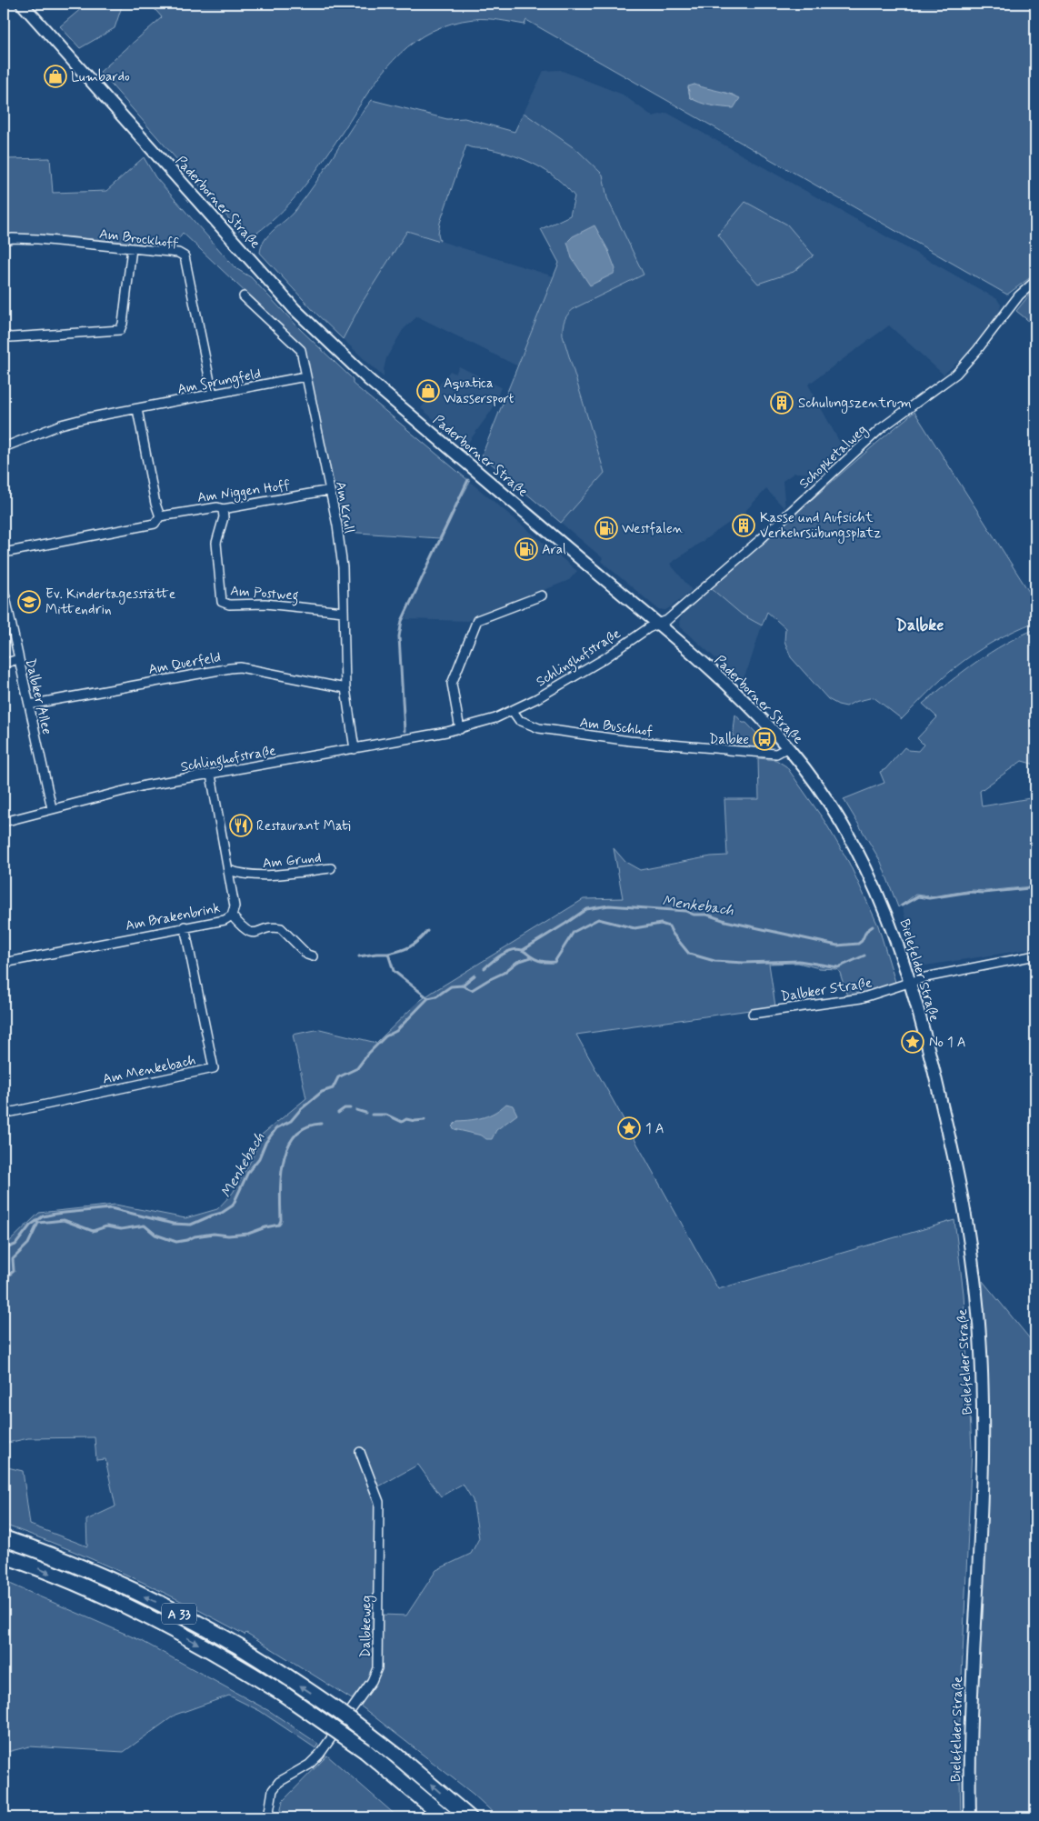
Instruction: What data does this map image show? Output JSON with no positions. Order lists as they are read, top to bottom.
{
  "streets": {
    "highway": ["A 33"],
    "main road": ["Paderborner Straße", "Bielefelder Straße"],
    "street": [
      "Am Brockhoff",
      "Am Sprungfeld",
      "Schopketalweg",
      "Am Niggen Hoff",
      "Am Krull",
      "Am Postweg",
      "Schlinghofstraße",
      "Am Querfeld",
      "Dalbker Allee",
      "Am Buschhof",
      "Am Grund",
      "Am Brakenbrink",
      "Dalbker Straße",
      "Am Menkebach",
      "Dalbkeweg"
    ]
  },
  "crossings": [
    ["Paderborner Straße", "Schopketalweg"],
    ["Paderborner Straße", "Schlinghofstraße"],
    ["Paderborner Straße", "Am Buschhof"],
    ["Paderborner Straße", "Bielefelder Straße"],
    ["Am Brockhoff", "Am Sprungfeld"],
    ["Am Sprungfeld", "Am Krull"],
    ["Schopketalweg", "Schlinghofstraße"],
    ["Am Niggen Hoff", "Am Krull"],
    ["Am Niggen Hoff", "Am Postweg"],
    ["Am Krull", "Am Postweg"],
    ["Am Krull", "Schlinghofstraße"],
    ["Am Krull", "Am Querfeld"],
    ["Schlinghofstraße", "Dalbker Allee"],
    ["Schlinghofstraße", "Am Buschhof"],
    ["Schlinghofstraße", "Am Brakenbrink"],
    ["Am Querfeld", "Dalbker Allee"],
    ["Am Grund", "Am Brakenbrink"],
    ["Am Brakenbrink", "Am Menkebach"],
    ["Bielefelder Straße", "Dalbker Straße"]
  ],
  "districts": ["Dalbke"],
  "water": ["Menkebach"],
  "places": {
    "shop": ["Lumbardo", "Aquatica Wassersport"],
    "building": ["Schulungszentrum", "Kasse und Aufsicht Verkehrsübungsplatz"],
    "fuel station": ["Westfalen", "Aral"],
    "school or university": ["Ev. Kindertagesstätte Mittendrin"],
    "bus stop": ["Dalbke"],
    "restaurant": ["Restaurant Mati"],
    "place": ["No 1 A", "1 A"]
  }
}
